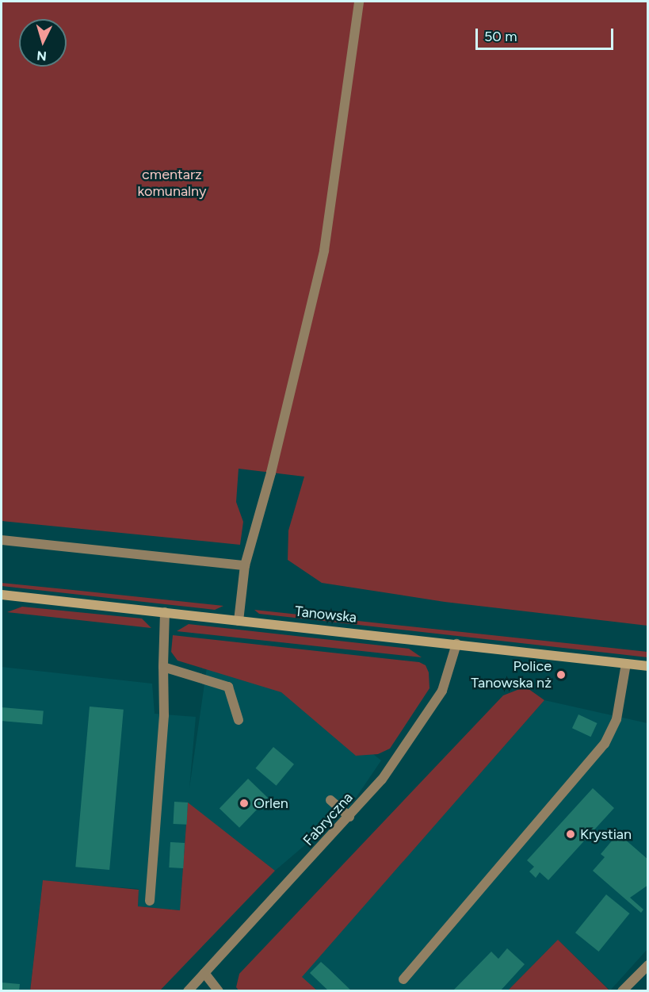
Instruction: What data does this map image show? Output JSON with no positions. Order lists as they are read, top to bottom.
{
  "streets": {
    "main road": ["Tanowska"],
    "street": ["Fabryczna"]
  },
  "crossings": [
    ["Tanowska", "Fabryczna"]
  ],
  "parks": ["cmentarz komunalny"],
  "places": ["Police Tanowska nż", "Orlen", "Krystian"],
  "scale_bar": "50 m",
  "north": "bottom"
}
